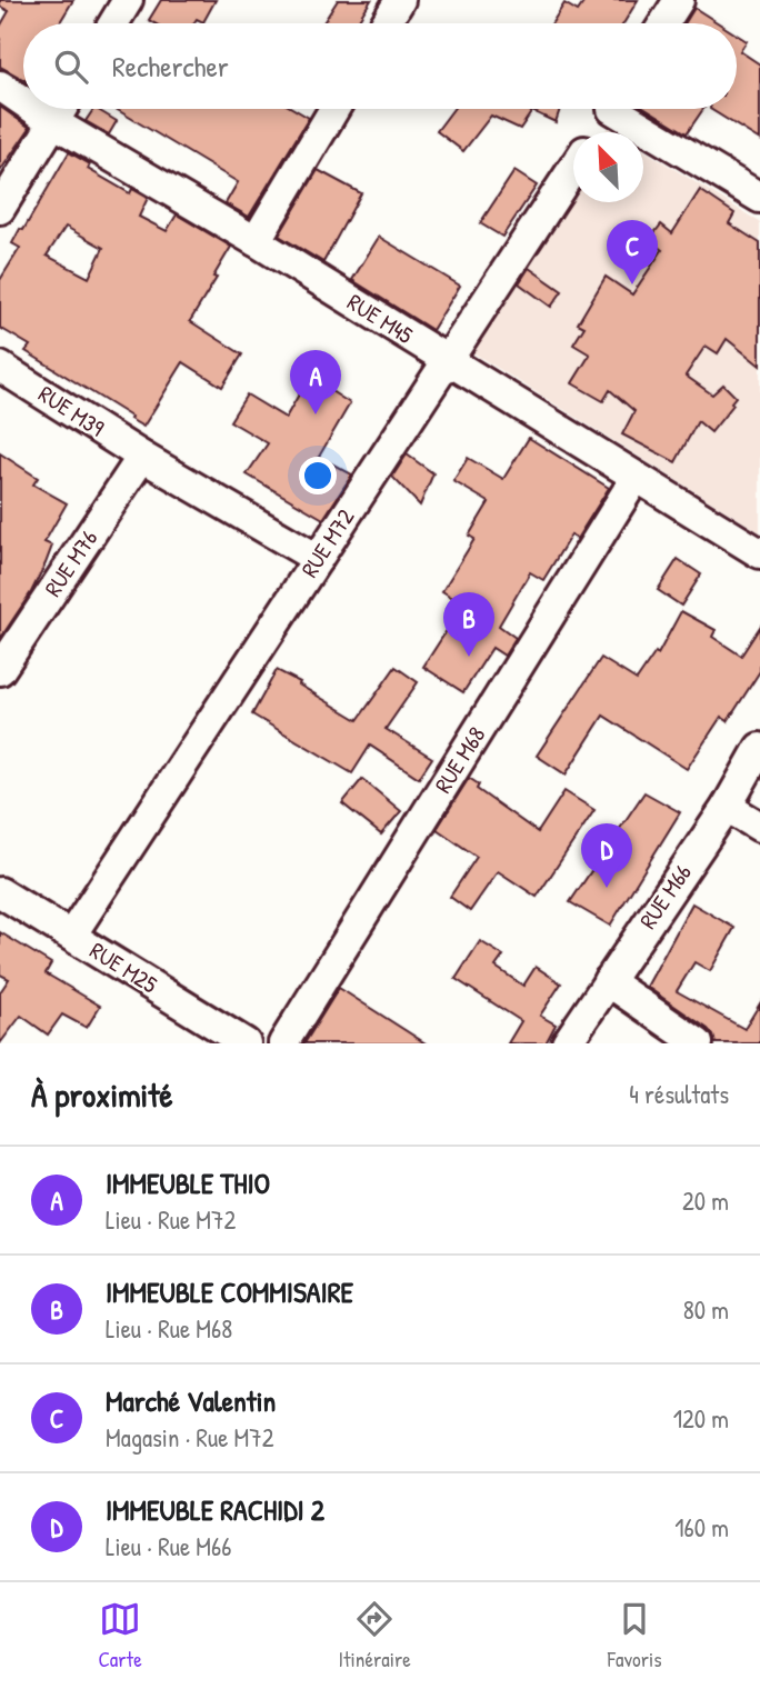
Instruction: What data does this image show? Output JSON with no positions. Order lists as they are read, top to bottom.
{
  "streets": {
    "street": [
      "RUE M45",
      "RUE M39",
      "RUE M72",
      "RUE M76",
      "RUE M68",
      "RUE M66",
      "RUE M25"
    ]
  },
  "crossings": [
    ["RUE M45", "RUE M72"],
    ["RUE M45", "RUE M68"],
    ["RUE M39", "RUE M72"],
    ["RUE M39", "RUE M76"],
    ["RUE M72", "RUE M25"]
  ],
  "north": "top left",
  "page": {
    "search": "Rechercher",
    "pins": [
      "C",
      "A",
      "B",
      "D"
    ],
    "heading": ["À proximité", "4 résultats"],
    "list": [
      {
        "mark": "A",
        "name": "IMMEUBLE THIO",
        "note": "Lieu · Rue M72",
        "value": "20 m"
      },
      {
        "mark": "B",
        "name": "IMMEUBLE COMMISAIRE",
        "note": "Lieu · Rue M68",
        "value": "80 m"
      },
      {
        "mark": "C",
        "name": "Marché Valentin",
        "note": "Magasin · Rue M72",
        "value": "120 m"
      },
      {
        "mark": "D",
        "name": "IMMEUBLE RACHIDI 2",
        "note": "Lieu · Rue M66",
        "value": "160 m"
      }
    ],
    "nav": ["Carte", "Itinéraire", "Favoris"]
  }
}
